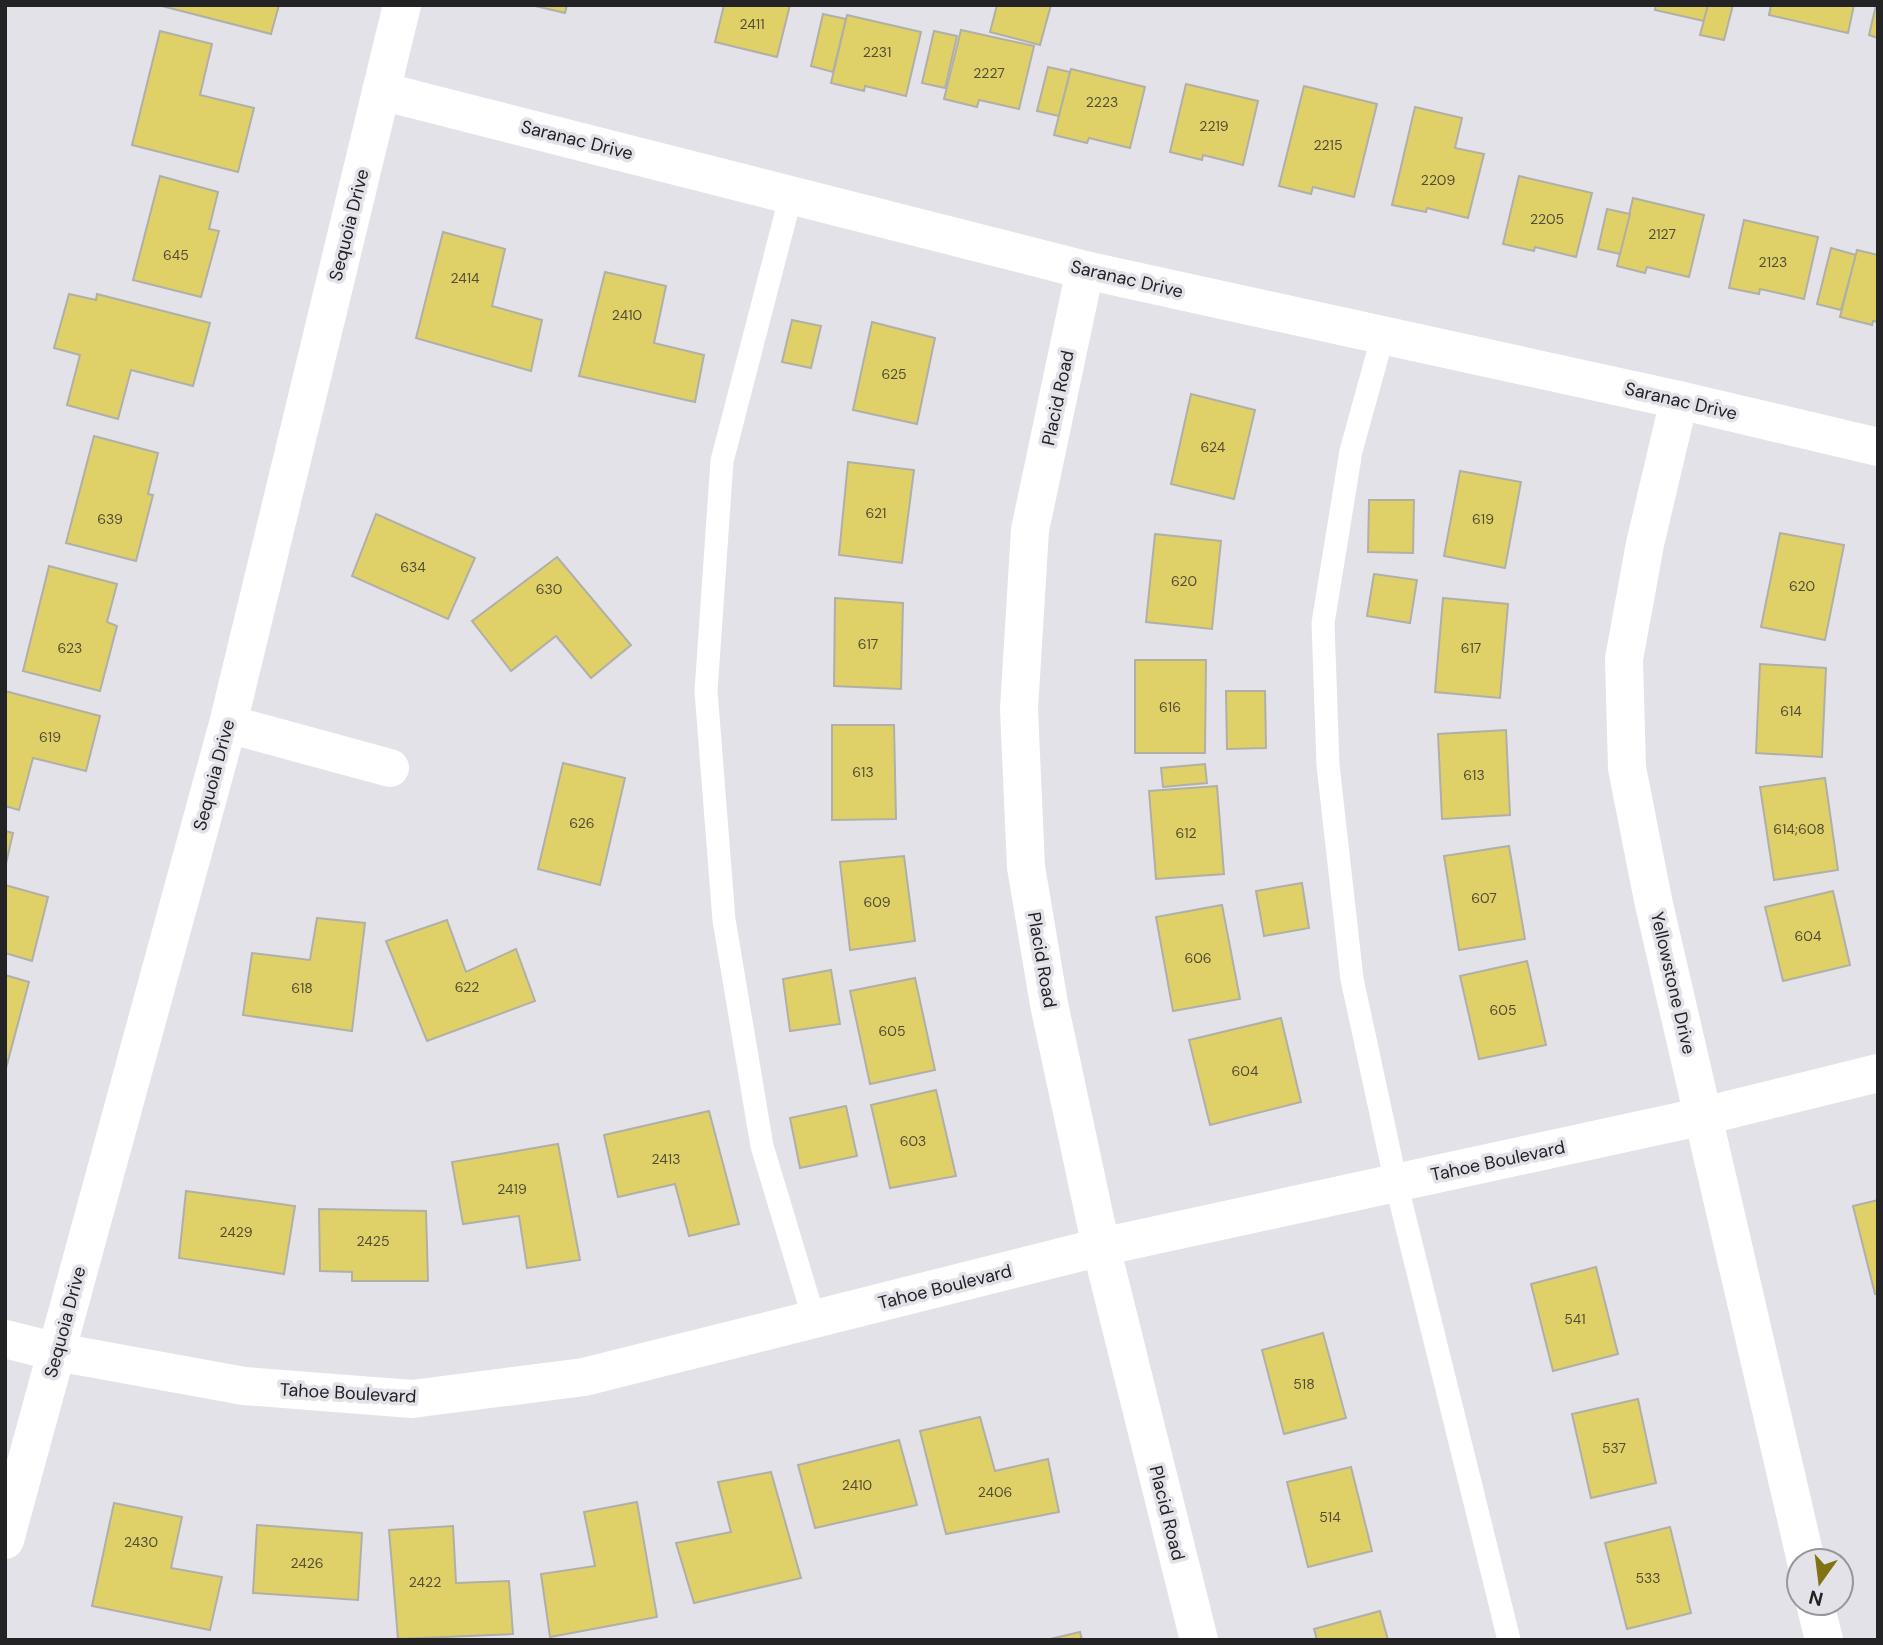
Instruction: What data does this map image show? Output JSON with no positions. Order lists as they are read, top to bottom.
{
  "streets": {
    "street": [
      "Saranac Drive",
      "Sequoia Drive",
      "Placid Road",
      "Yellowstone Drive",
      "Tahoe Boulevard"
    ]
  },
  "crossings": [
    ["Saranac Drive", "Sequoia Drive"],
    ["Saranac Drive", "Placid Road"],
    ["Saranac Drive", "Yellowstone Drive"],
    ["Sequoia Drive", "Tahoe Boulevard"],
    ["Placid Road", "Tahoe Boulevard"],
    ["Yellowstone Drive", "Tahoe Boulevard"]
  ],
  "house_numbers": [
    "2411",
    "2231",
    "2227",
    "2223",
    "2219",
    "2215",
    "2209",
    "2205",
    "2127",
    "645",
    "2123",
    "2414",
    "2410",
    "625",
    "624",
    "621",
    "639",
    "619",
    "634",
    "620",
    "620",
    "630",
    "617",
    "623",
    "617",
    "616",
    "614",
    "619",
    "613",
    "613",
    "626",
    "614;608",
    "612",
    "607",
    "609",
    "604",
    "606",
    "622",
    "618",
    "605",
    "605",
    "604",
    "603",
    "2413",
    "2419",
    "2429",
    "2425",
    "541",
    "518",
    "537",
    "2410",
    "2406",
    "514",
    "2430",
    "2426",
    "533",
    "2422"
  ],
  "north": "bottom"
}
